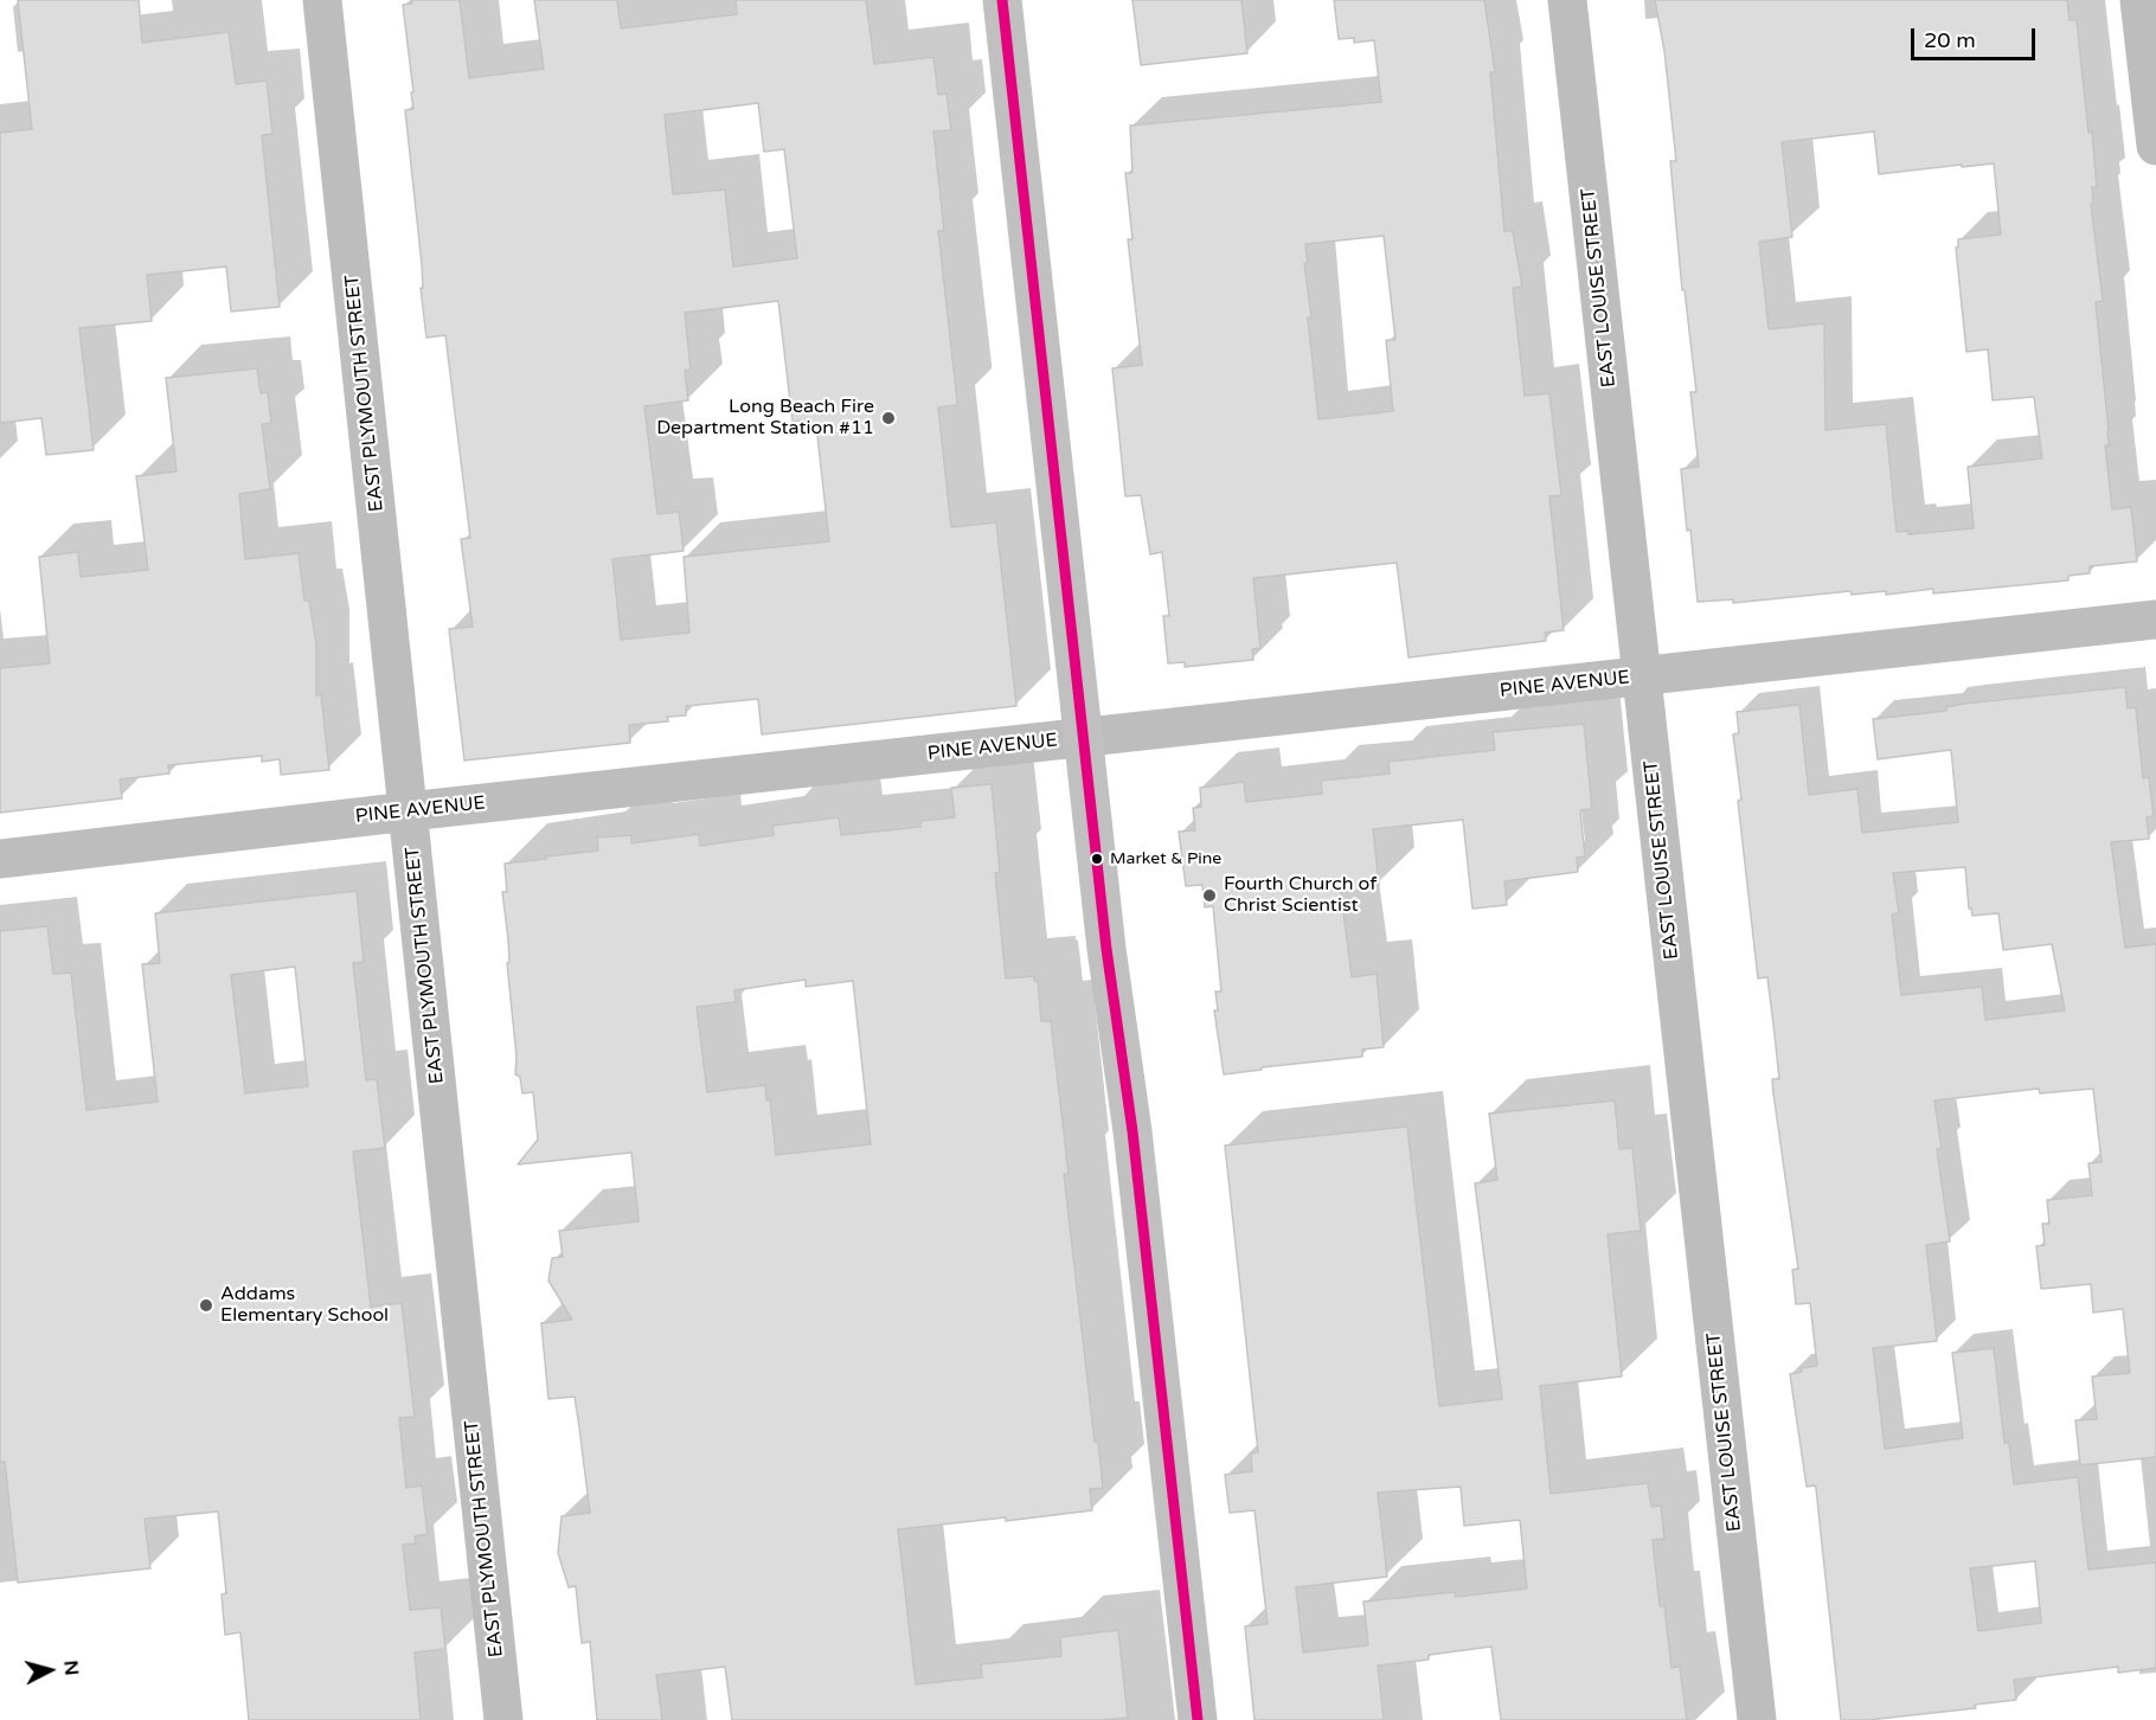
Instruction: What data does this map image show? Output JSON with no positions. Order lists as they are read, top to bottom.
{
  "streets": {
    "street": ["EAST LOUISE STREET", "EAST PLYMOUTH STREET", "PINE AVENUE"]
  },
  "crossings": [
    ["EAST LOUISE STREET", "PINE AVENUE"],
    ["EAST PLYMOUTH STREET", "PINE AVENUE"]
  ],
  "places": [
    "Long Beach Fire Department Station #11",
    "Market & Pine",
    "Fourth Church of Christ Scientist",
    "Addams Elementary School"
  ],
  "scale_bar": "20 m",
  "north": "right"
}
